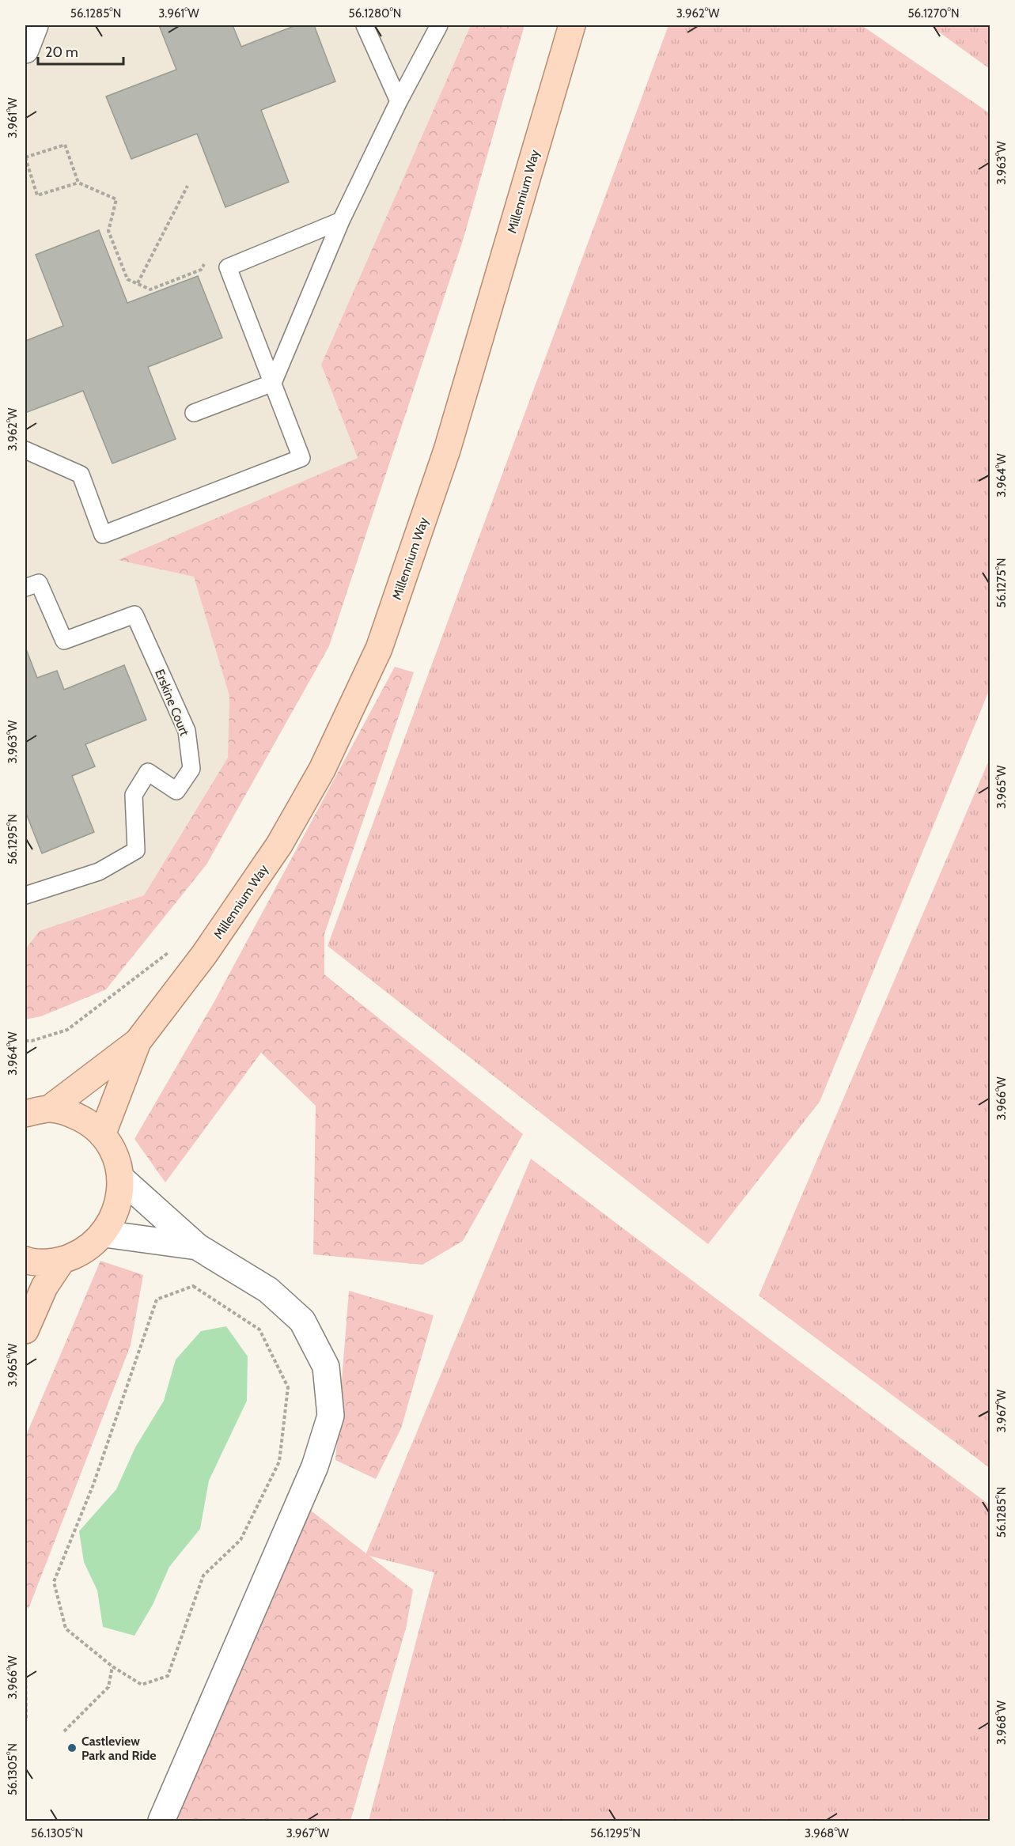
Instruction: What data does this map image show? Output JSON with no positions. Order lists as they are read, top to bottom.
{
  "streets": {
    "main road": ["Millennium Way"],
    "lane": ["Erskine Court"]
  },
  "places": ["Castleview Park and Ride"],
  "scale_bar": "20 m",
  "coordinates": [
    "56.1285°N",
    "3.961°W",
    "56.1280°N",
    "3.962°W",
    "56.1270°N",
    "3.963°W",
    "3.964°W",
    "56.1275°N",
    "3.965°W",
    "56.1295°N",
    "3.966°W",
    "3.967°W",
    "3.968°W",
    "56.1305°N"
  ]
}
